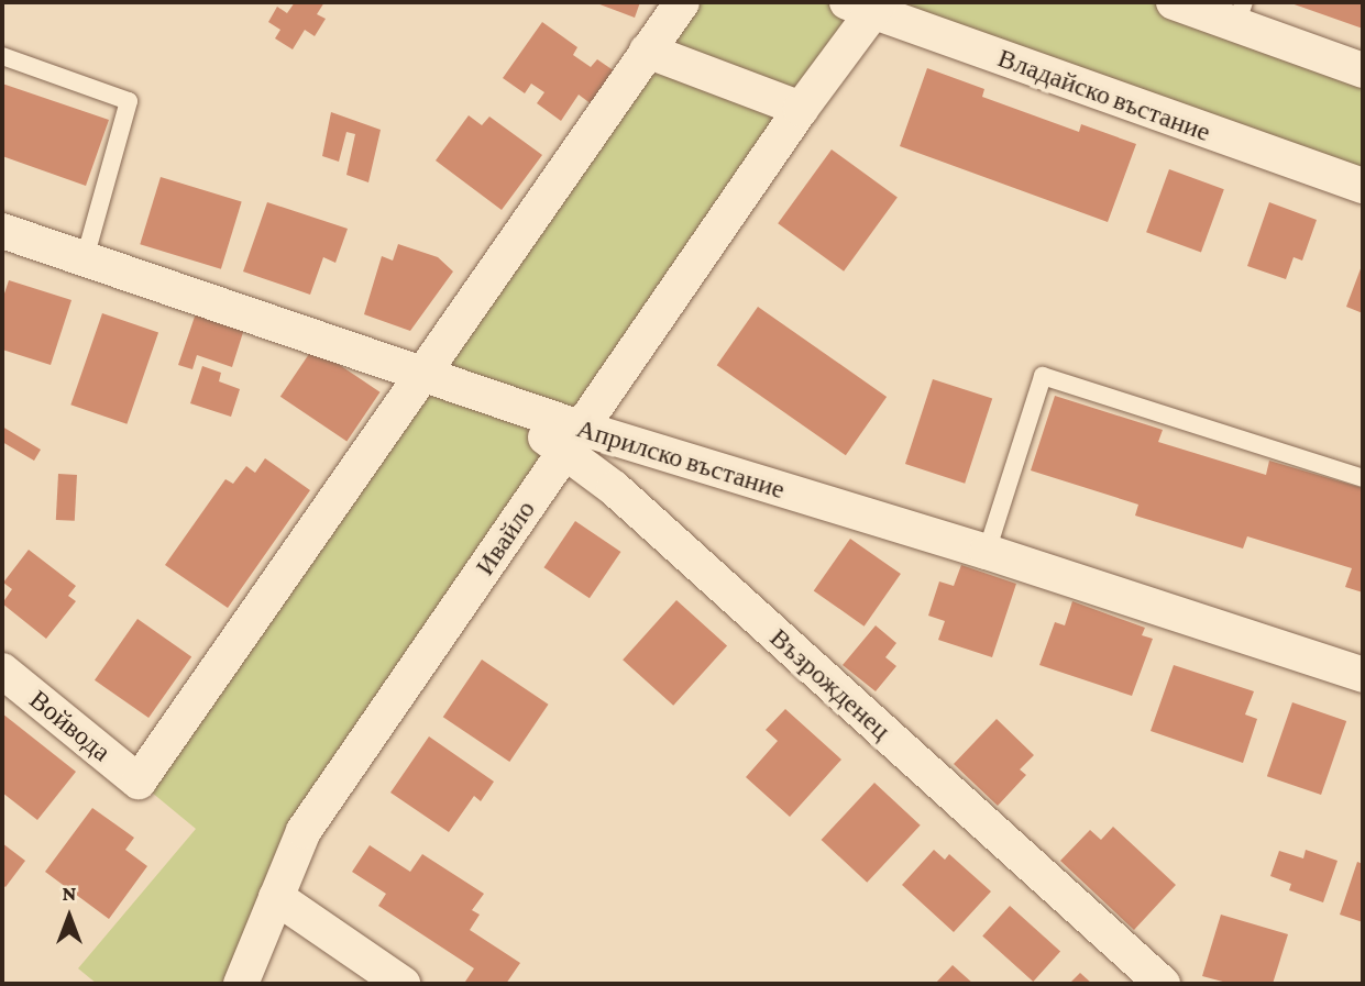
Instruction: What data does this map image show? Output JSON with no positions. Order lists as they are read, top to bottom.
{
  "streets": {
    "street": [
      "Владайско въстание",
      "Априлско въстание",
      "Ивайло",
      "Възрожденец",
      "Войвода"
    ]
  },
  "crossings": [
    ["Владайско въстание", "Ивайло"],
    ["Априлско въстание", "Ивайло"],
    ["Априлско въстание", "Възрожденец"],
    ["Априлско въстание", "Войвода"],
    ["Ивайло", "Възрожденец"]
  ],
  "north": "top"
}
